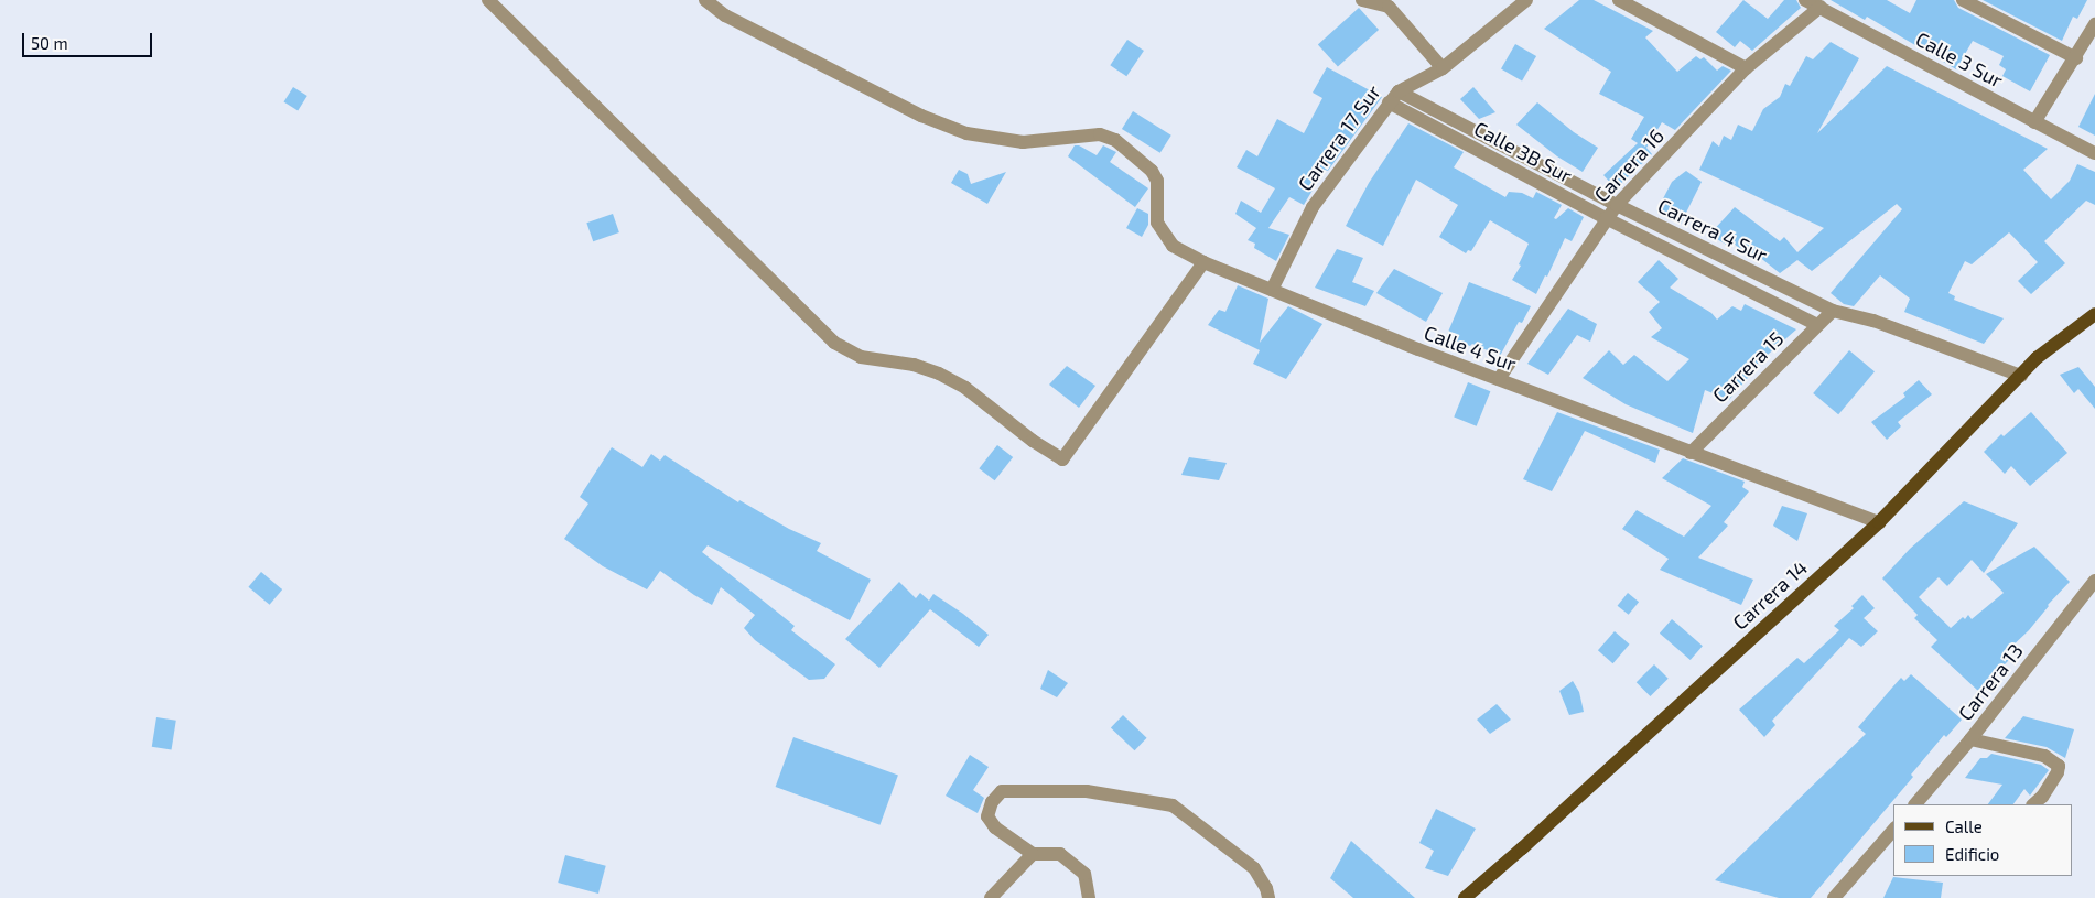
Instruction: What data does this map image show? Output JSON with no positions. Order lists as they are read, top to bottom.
{
  "streets": {
    "main road": ["Carrera 14"],
    "street": [
      "Calle 3 Sur",
      "Carrera 17 Sur",
      "Calle 3B Sur",
      "Carrera 16",
      "Carrera 4 Sur",
      "Calle 4 Sur",
      "Carrera 15",
      "Carrera 13"
    ]
  },
  "crossings": [
    ["Calle 3 Sur", "Carrera 16"],
    ["Carrera 17 Sur", "Calle 3B Sur"],
    ["Carrera 17 Sur", "Carrera 4 Sur"],
    ["Carrera 17 Sur", "Calle 4 Sur"],
    ["Calle 3B Sur", "Carrera 16"],
    ["Calle 3B Sur", "Carrera 4 Sur"],
    ["Calle 3B Sur", "Carrera 15"],
    ["Carrera 16", "Carrera 4 Sur"],
    ["Carrera 16", "Calle 4 Sur"],
    ["Carrera 4 Sur", "Carrera 15"],
    ["Carrera 4 Sur", "Carrera 14"],
    ["Calle 4 Sur", "Carrera 15"],
    ["Calle 4 Sur", "Carrera 14"]
  ],
  "legend": ["Calle", "Edificio"],
  "scale_bar": "50 m"
}
